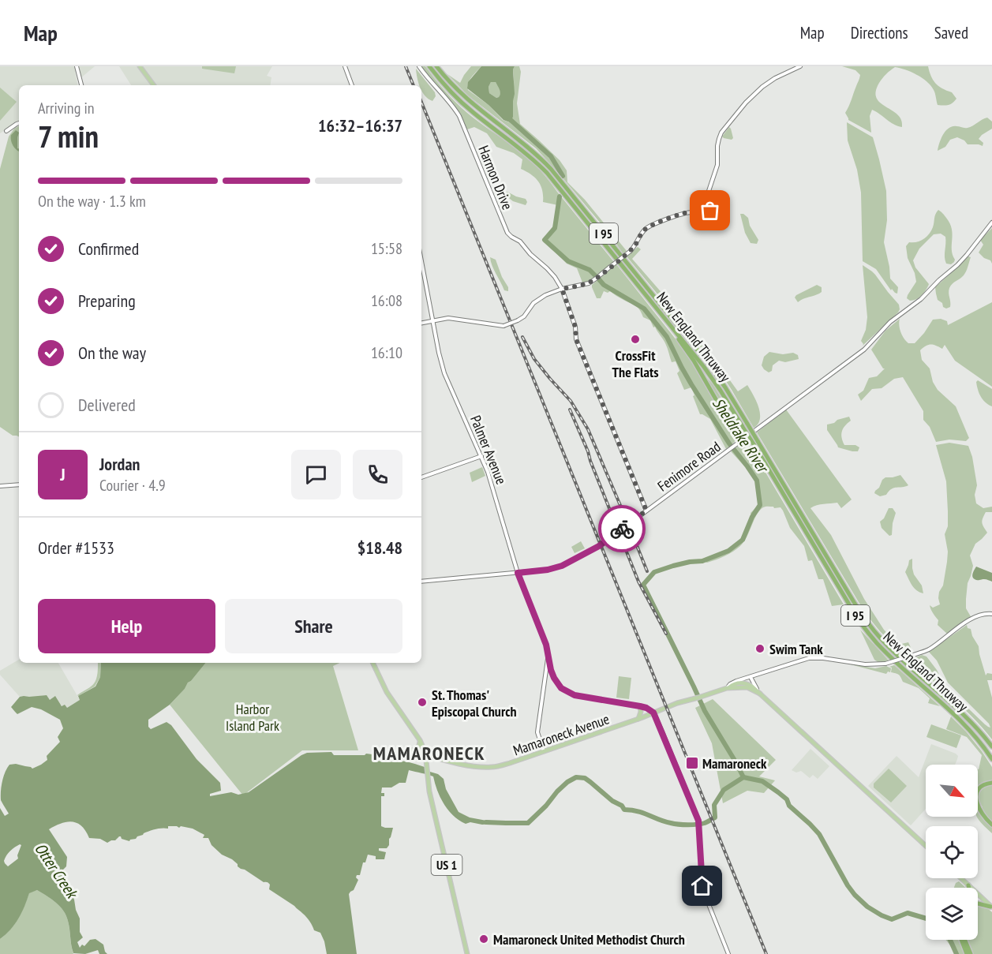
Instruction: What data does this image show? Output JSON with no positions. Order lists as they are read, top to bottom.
{
  "streets": {
    "highway": ["I 95", "New England Thruway"],
    "main road": ["Mamaroneck Avenue", "US 1"],
    "street": ["Harmon Drive", "Palmer Avenue", "Fenimore Road"]
  },
  "crossings": [
    ["Harmon Drive", "Fenimore Road"],
    ["Palmer Avenue", "Fenimore Road"],
    ["Palmer Avenue", "Mamaroneck Avenue"],
    ["Mamaroneck Avenue", "US 1"]
  ],
  "districts": ["MAMARONECK"],
  "water": ["Sheldrake River", "Otter Creek"],
  "parks": ["Harbor Island Park"],
  "places": {
    "other": [
      "CrossFit The Flats",
      "Swim Tank",
      "St. Thomas' Episcopal Church",
      "Mamaroneck United Methodist Church"
    ],
    "transit": ["Mamaroneck"]
  },
  "north": "bottom right",
  "page": {
    "header": "Map",
    "nav": ["Map", "Directions", "Saved"],
    "heading": ["7 min", "Arriving in", "16:32–16:37"],
    "panel": [
      "Jordan",
      "Courier · 4.9",
      "Order #1533",
      "$18.48"
    ],
    "bar": "On the way · 1.3 km",
    "list": [
      ["Confirmed", "15:58"],
      ["Preparing", "16:08"],
      ["On the way", "16:10"],
      "Delivered"
    ],
    "round": "J",
    "buttons": ["Help", "Share"]
  }
}
